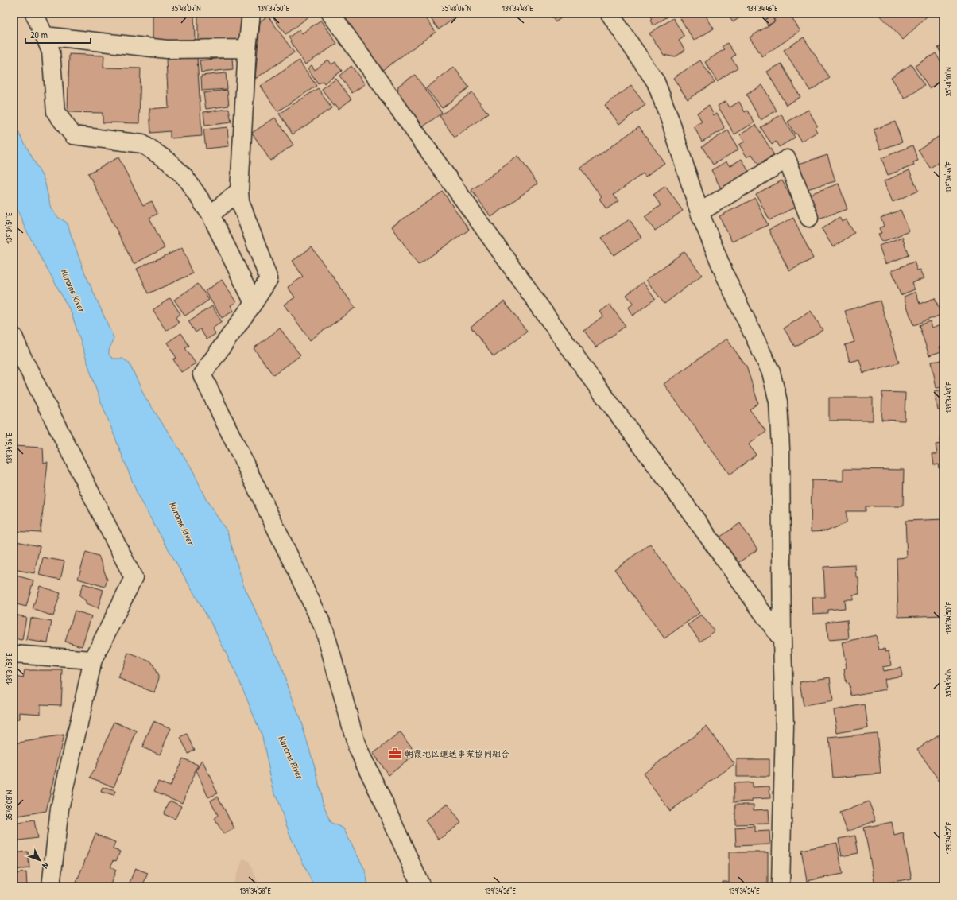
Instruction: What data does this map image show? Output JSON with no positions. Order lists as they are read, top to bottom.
{
  "water": ["Kurome River"],
  "places": {
    "office": ["朝霞地区運送事業協同組合"]
  },
  "scale_bar": "20 m",
  "north": "bottom right",
  "coordinates": [
    "35°48'04\"N",
    "139°34'50\"E",
    "35°48'06\"N",
    "139°34'48\"E",
    "139°34'46\"E",
    "35°48'10\"N",
    "139°34'54\"E",
    "139°34'56\"E",
    "139°34'58\"E",
    "35°48'14\"N",
    "35°48'08\"N",
    "139°34'52\"E"
  ]
}
